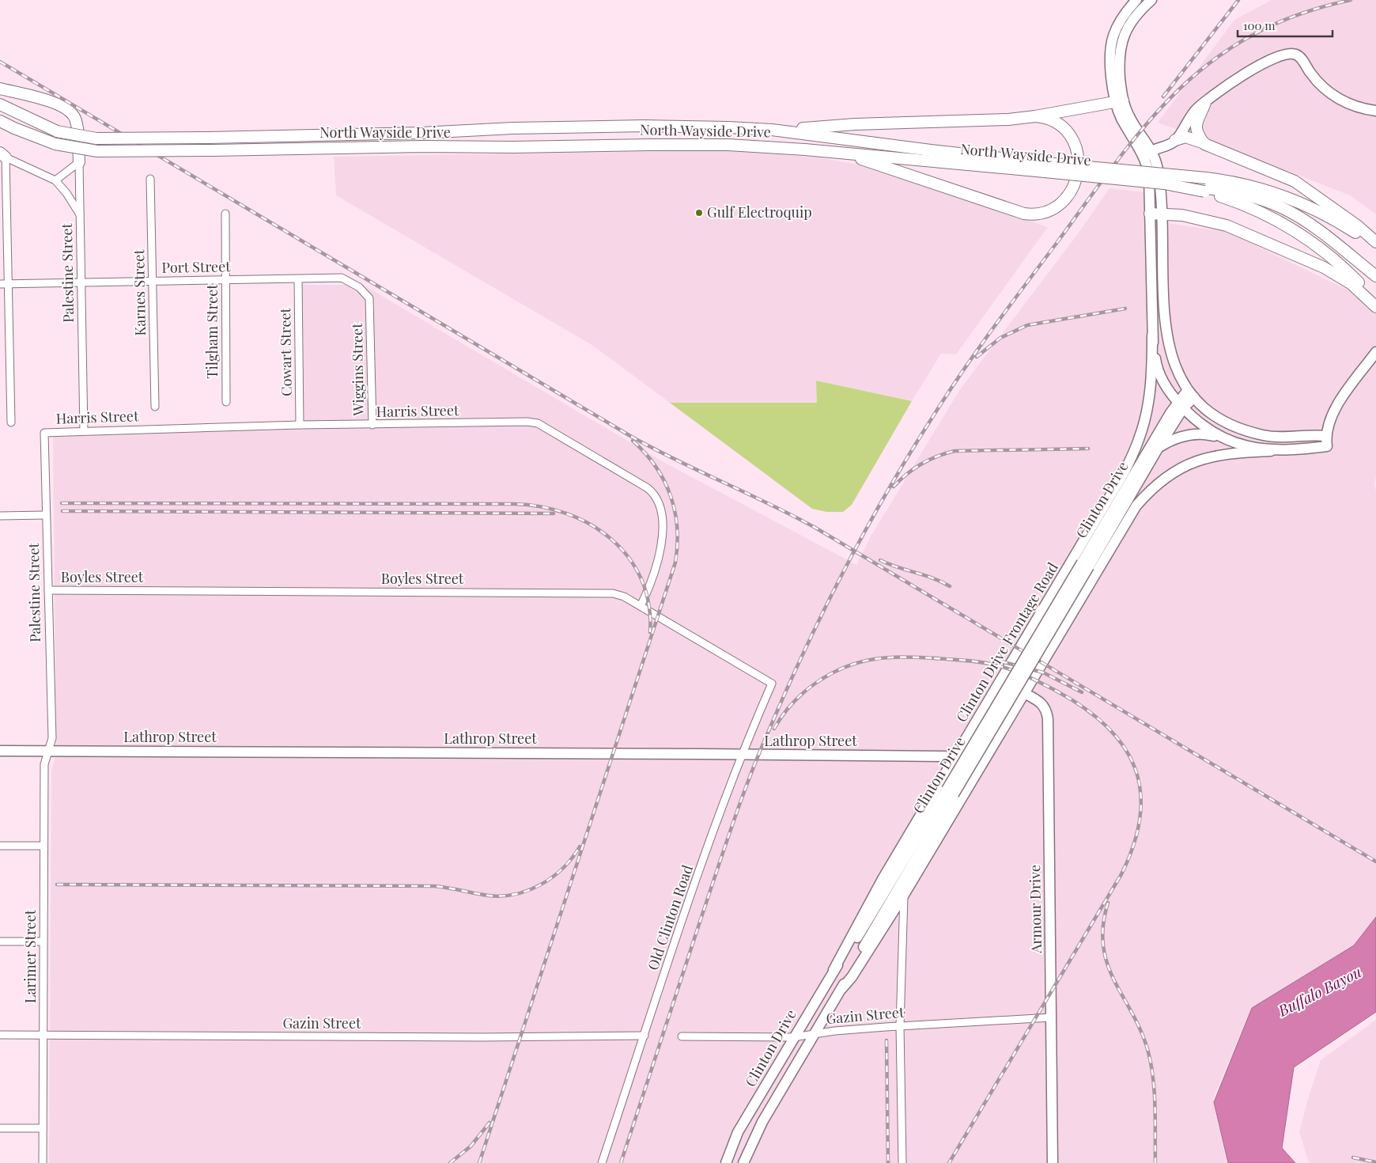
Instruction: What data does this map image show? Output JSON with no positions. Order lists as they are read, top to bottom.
{
  "streets": {
    "main road": ["North Wayside Drive"],
    "street": [
      "Port Street",
      "Palestine Street",
      "Karnes Street",
      "Tilgham Street",
      "Cowart Street",
      "Wiggins Street",
      "Harris Street",
      "Clinton Drive",
      "Boyles Street",
      "Clinton Drive Frontage Road",
      "Lathrop Street",
      "Armour Drive",
      "Old Clinton Road",
      "Larimer Street",
      "Gazin Street"
    ]
  },
  "crossings": [
    ["Port Street", "Palestine Street"],
    ["Port Street", "Karnes Street"],
    ["Port Street", "Tilgham Street"],
    ["Port Street", "Cowart Street"],
    ["Port Street", "Wiggins Street"],
    ["Palestine Street", "Harris Street"],
    ["Palestine Street", "Boyles Street"],
    ["Palestine Street", "Lathrop Street"],
    ["Palestine Street", "Larimer Street"],
    ["Cowart Street", "Harris Street"],
    ["Wiggins Street", "Harris Street"],
    ["Harris Street", "Boyles Street"],
    ["Clinton Drive", "Clinton Drive Frontage Road"],
    ["Clinton Drive", "Gazin Street"],
    ["Boyles Street", "Old Clinton Road"],
    ["Clinton Drive Frontage Road", "Lathrop Street"],
    ["Clinton Drive Frontage Road", "Armour Drive"],
    ["Lathrop Street", "Old Clinton Road"],
    ["Lathrop Street", "Larimer Street"],
    ["Armour Drive", "Gazin Street"],
    ["Old Clinton Road", "Gazin Street"],
    ["Larimer Street", "Gazin Street"]
  ],
  "water": ["Buffalo Bayou"],
  "places": ["Gulf Electroquip"],
  "scale_bar": "100 m"
}
